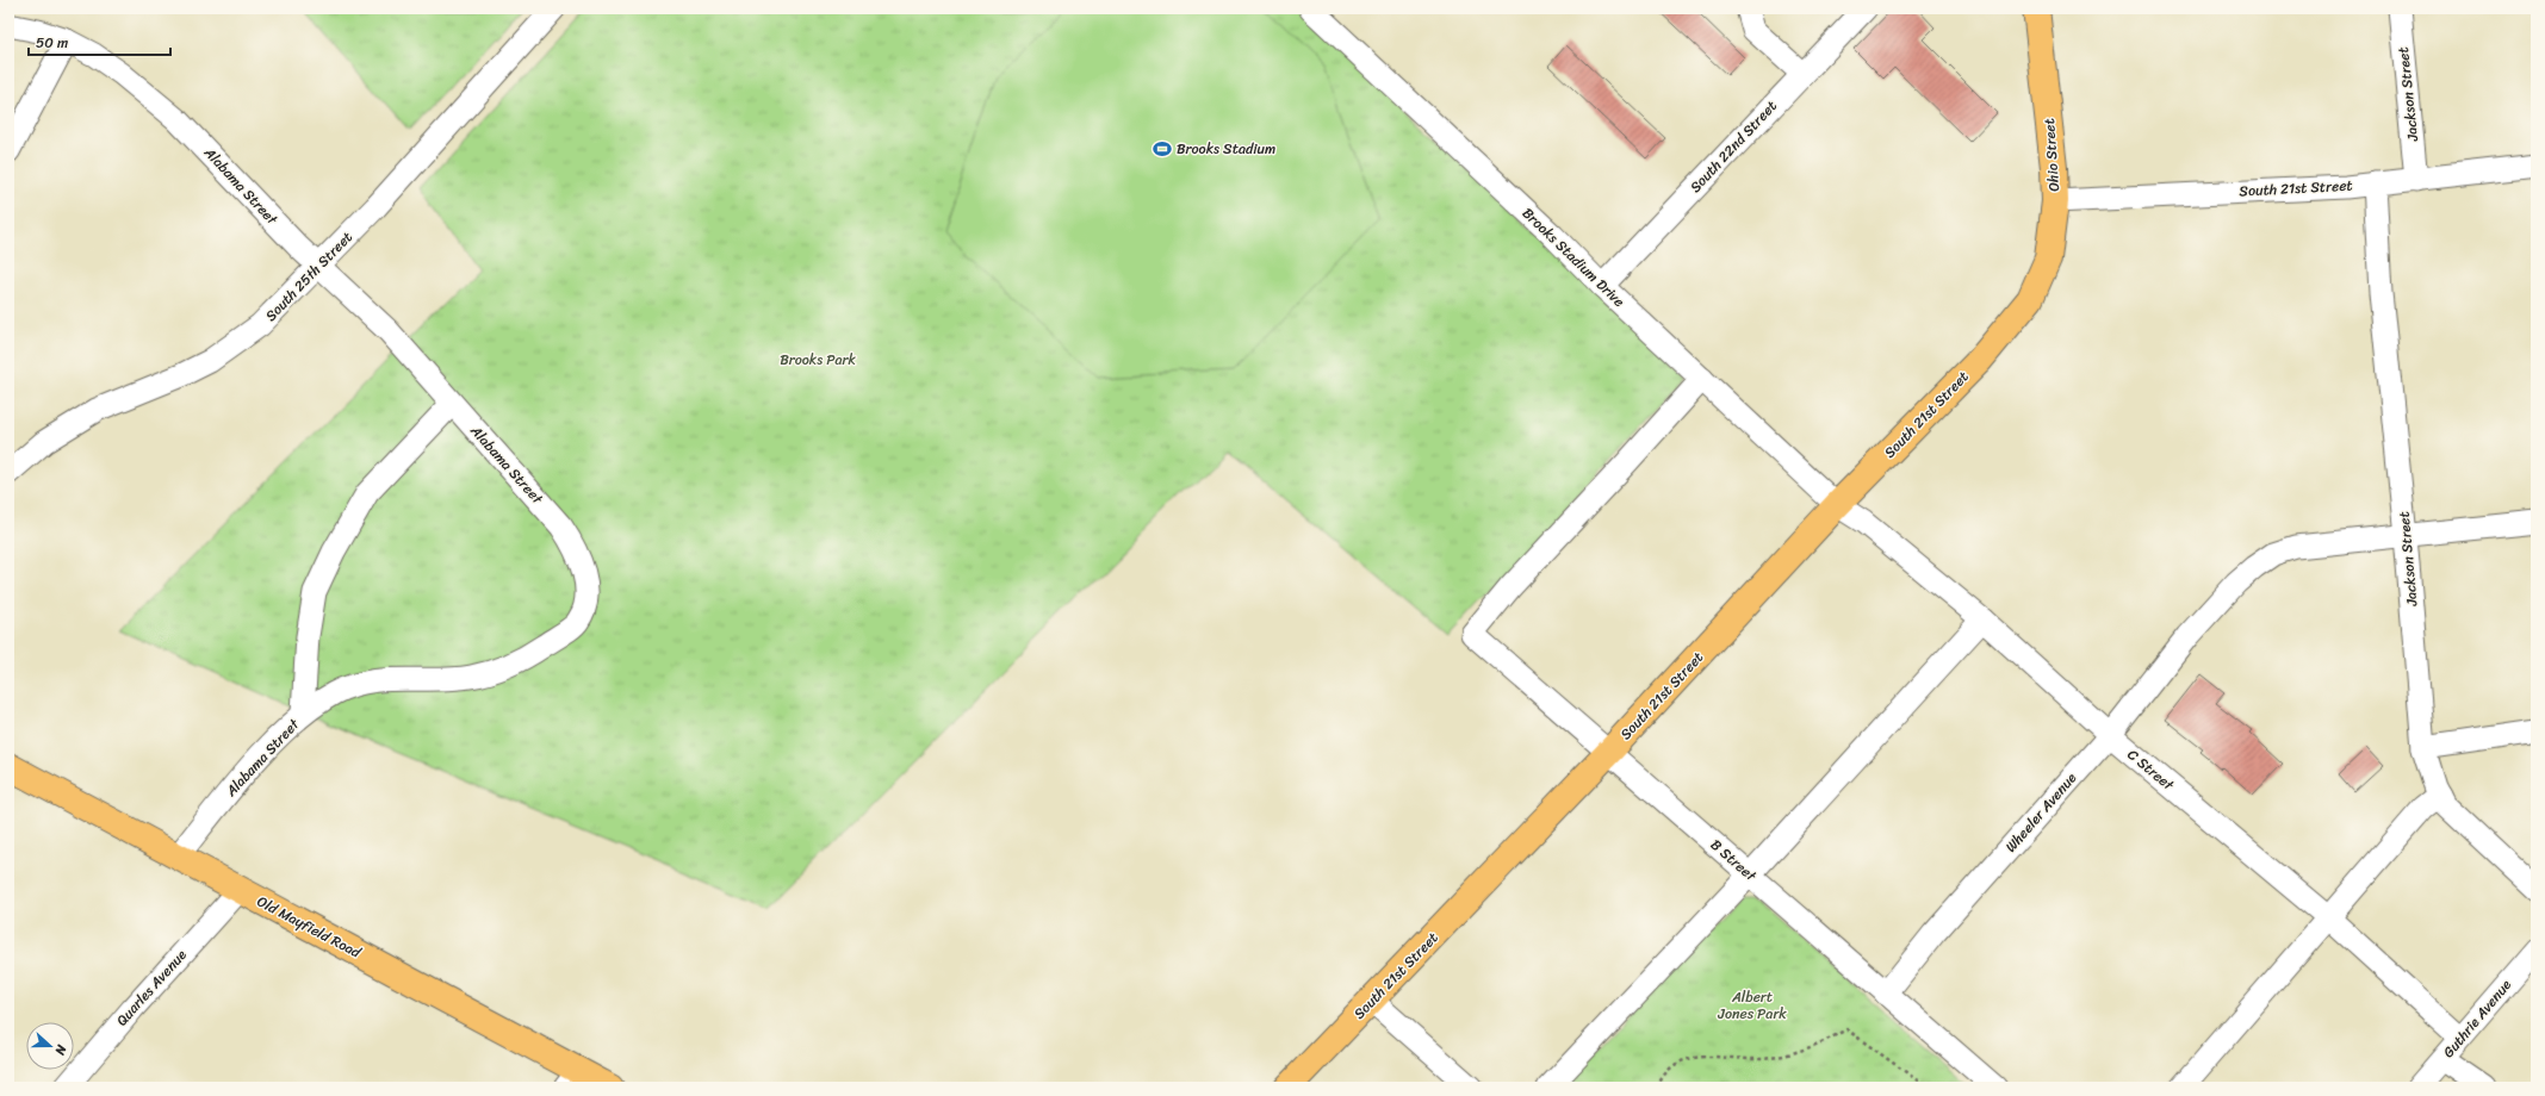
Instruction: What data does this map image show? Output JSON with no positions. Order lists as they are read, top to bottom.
{
  "streets": {
    "main road": ["Ohio Street", "South 21st Street", "Old Mayfield Road"],
    "street": [
      "Jackson Street",
      "South 22nd Street",
      "Alabama Street",
      "Brooks Stadium Drive",
      "South 25th Street",
      "C Street",
      "Wheeler Avenue",
      "B Street",
      "Quarles Avenue",
      "Guthrie Avenue"
    ]
  },
  "crossings": [
    ["Jackson Street", "South 21st Street"],
    ["Jackson Street", "Wheeler Avenue"],
    ["South 22nd Street", "Brooks Stadium Drive"],
    ["Ohio Street", "South 21st Street"],
    ["Alabama Street", "South 25th Street"],
    ["Alabama Street", "Old Mayfield Road"],
    ["South 21st Street", "Brooks Stadium Drive"],
    ["South 21st Street", "C Street"],
    ["South 21st Street", "B Street"],
    ["Brooks Stadium Drive", "C Street"],
    ["Brooks Stadium Drive", "B Street"],
    ["C Street", "Wheeler Avenue"],
    ["C Street", "Guthrie Avenue"],
    ["Wheeler Avenue", "B Street"],
    ["Old Mayfield Road", "Quarles Avenue"]
  ],
  "parks": ["Brooks Park", "Albert Jones Park"],
  "places": {
    "sports": ["Brooks Stadium"]
  },
  "scale_bar": "50 m",
  "north": "right"
}
